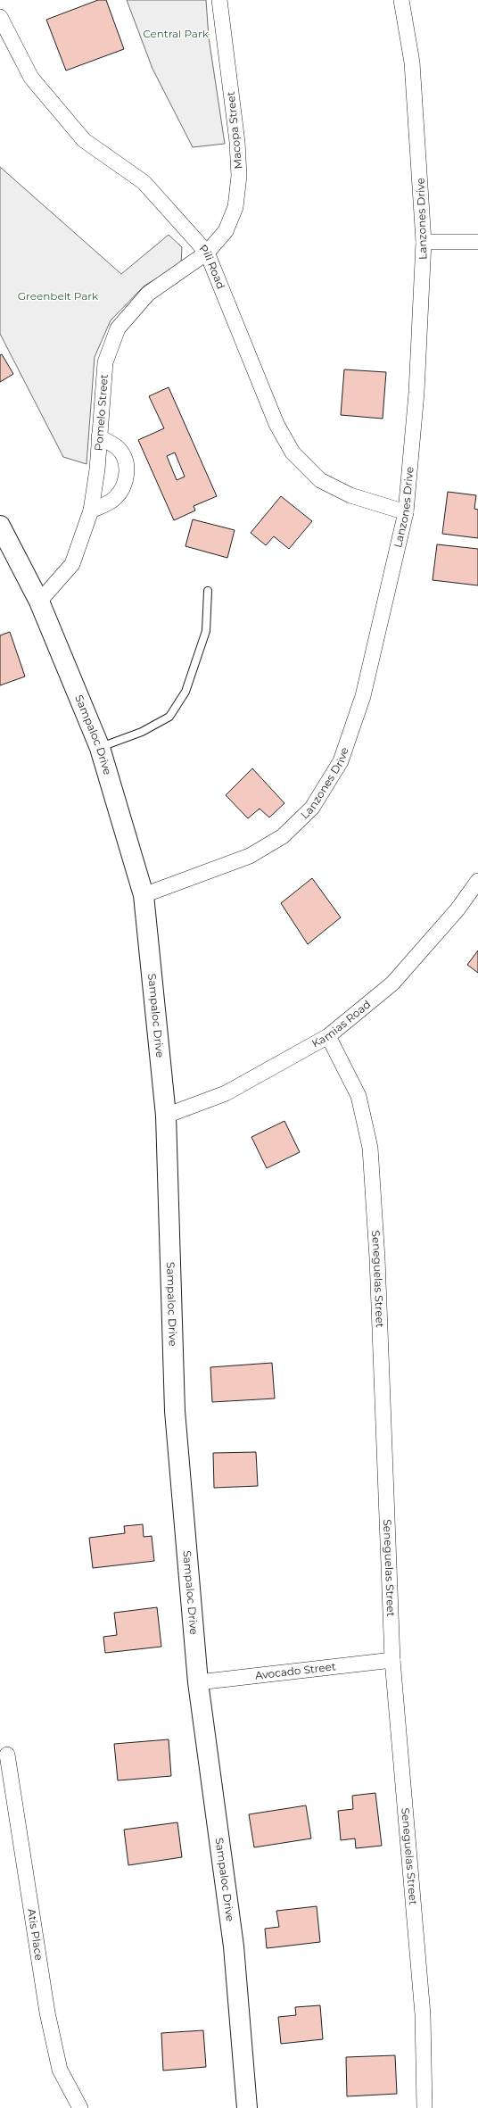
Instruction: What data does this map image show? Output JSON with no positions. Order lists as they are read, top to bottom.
{
  "streets": {
    "street": [
      "Macopa Street",
      "Lanzones Drive",
      "Pili Road",
      "Pomelo Street",
      "Sampaloc Drive",
      "Kamias Road",
      "Seneguelas Street",
      "Avocado Street",
      "Atis Place"
    ]
  },
  "crossings": [
    ["Macopa Street", "Pili Road"],
    ["Macopa Street", "Pomelo Street"],
    ["Lanzones Drive", "Pili Road"],
    ["Lanzones Drive", "Sampaloc Drive"],
    ["Pili Road", "Pomelo Street"],
    ["Pomelo Street", "Sampaloc Drive"],
    ["Sampaloc Drive", "Kamias Road"],
    ["Sampaloc Drive", "Avocado Street"],
    ["Kamias Road", "Seneguelas Street"],
    ["Seneguelas Street", "Avocado Street"]
  ],
  "parks": ["Central Park", "Greenbelt Park"]
}
